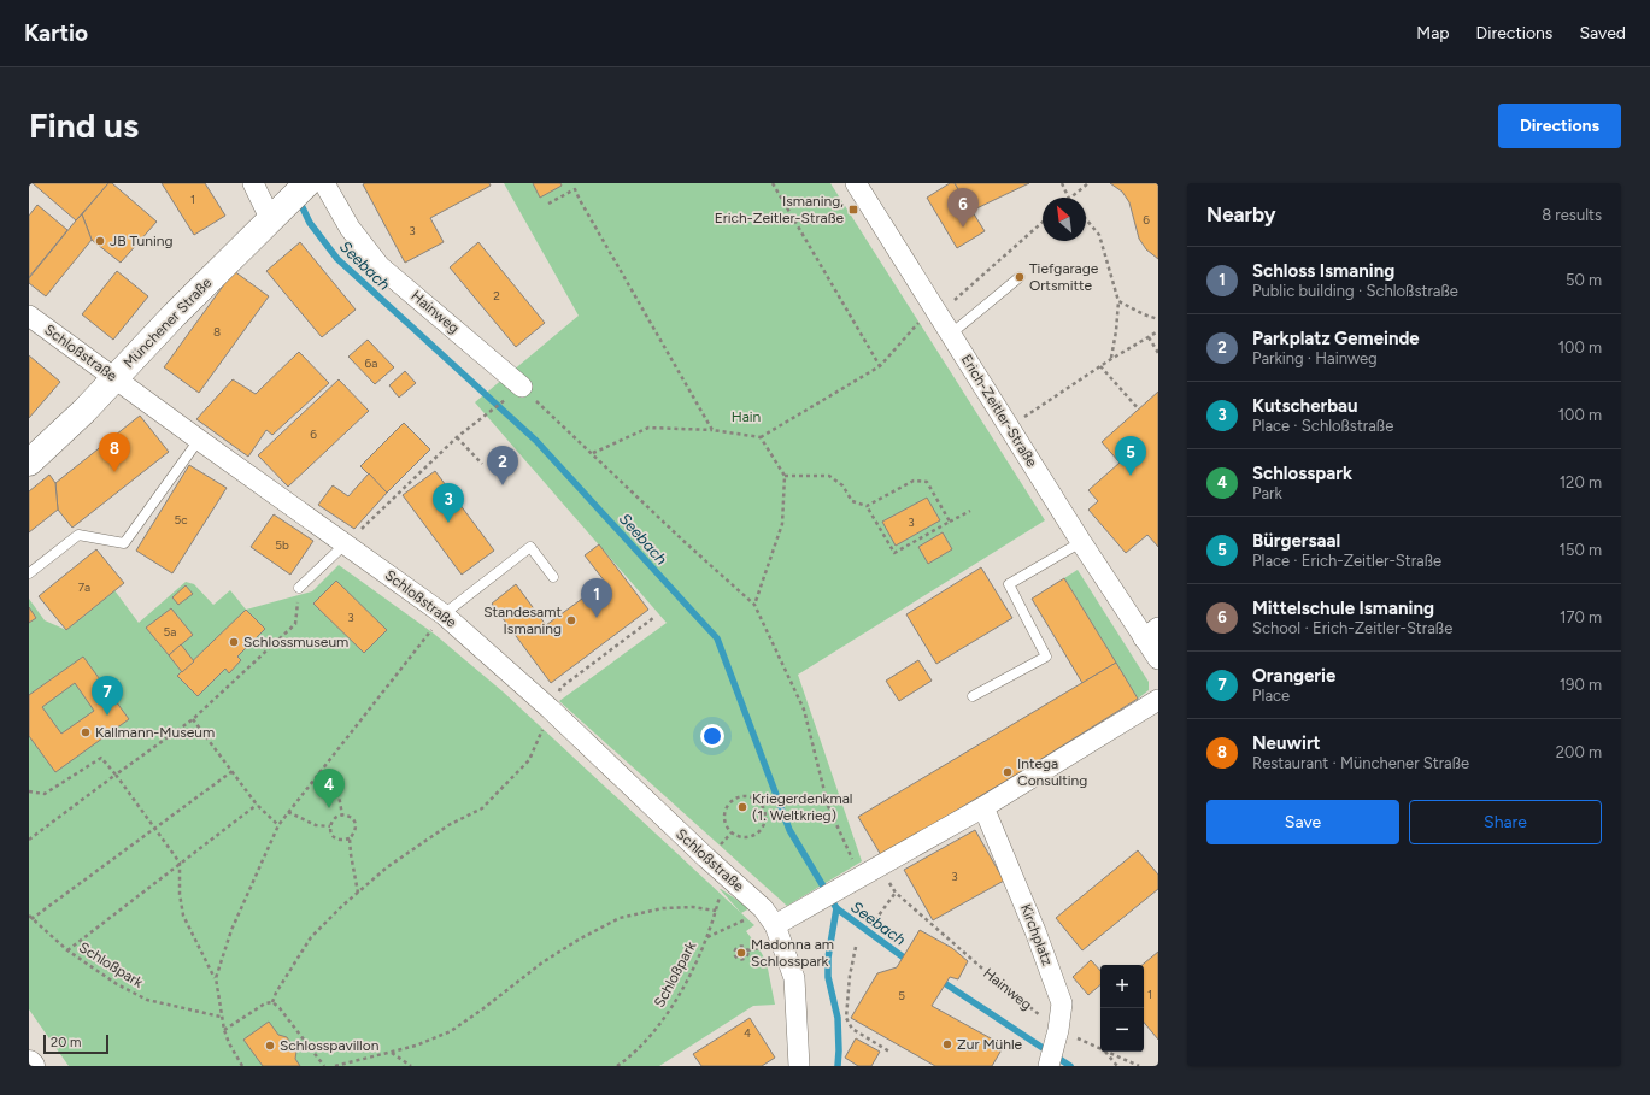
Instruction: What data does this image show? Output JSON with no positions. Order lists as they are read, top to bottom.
{
  "streets": {
    "main road": ["Münchener Straße"],
    "street": [
      "Hainweg",
      "Schloßstraße",
      "Erich-Zeitler-Straße",
      "Kirchplatz"
    ],
    "path": ["Schloßpark"]
  },
  "crossings": [
    ["Hainweg", "Kirchplatz"],
    ["Münchener Straße", "Schloßstraße"],
    ["Schloßstraße", "Schloßpark"]
  ],
  "water": ["Seebach"],
  "parks": ["Hain"],
  "places": {
    "transit": ["Ismaning, Erich-Zeitler-Straße"],
    "other": [
      "JB Tuning",
      "Tiefgarage Ortsmitte",
      "Standesamt Ismaning",
      "Schlossmuseum",
      "Kallmann-Museum",
      "Intega Consulting",
      "Kriegerdenkmal (1. Weltkrieg)",
      "Madonna am Schlosspark",
      "Zur Mühle",
      "Schlosspavillon"
    ]
  },
  "house_numbers": [
    "1",
    "6",
    "3",
    "2",
    "8",
    "6a",
    "6",
    "5c",
    "3",
    "5b",
    "7a",
    "3",
    "5a",
    "3",
    "1",
    "5",
    "4"
  ],
  "scale_bar": "20 m",
  "north": "top left",
  "page": {
    "header": "Kartio",
    "nav": ["Map", "Directions", "Saved"],
    "buttons": [
      "Directions",
      ["Save", "Share"]
    ],
    "title": "Find us",
    "heading": ["Nearby", "8 results"],
    "pins": [
      "6",
      "8",
      "5",
      "2",
      "3",
      "1",
      "7",
      "4"
    ],
    "list": [
      {
        "mark": "1",
        "name": "Schloss Ismaning",
        "note": "Public building · Schloßstraße",
        "value": "50 m"
      },
      {
        "mark": "2",
        "name": "Parkplatz Gemeinde",
        "note": "Parking · Hainweg",
        "value": "100 m"
      },
      {
        "mark": "3",
        "name": "Kutscherbau",
        "note": "Place · Schloßstraße",
        "value": "100 m"
      },
      {
        "mark": "4",
        "name": "Schlosspark",
        "note": "Park",
        "value": "120 m"
      },
      {
        "mark": "5",
        "name": "Bürgersaal",
        "note": "Place · Erich-Zeitler-Straße",
        "value": "150 m"
      },
      {
        "mark": "6",
        "name": "Mittelschule Ismaning",
        "note": "School · Erich-Zeitler-Straße",
        "value": "170 m"
      },
      {
        "mark": "7",
        "name": "Orangerie",
        "note": "Place",
        "value": "190 m"
      },
      {
        "mark": "8",
        "name": "Neuwirt",
        "note": "Restaurant · Münchener Straße",
        "value": "200 m"
      }
    ],
    "map_buttons": ["+", "−"],
    "scale": "20 m"
  }
}
